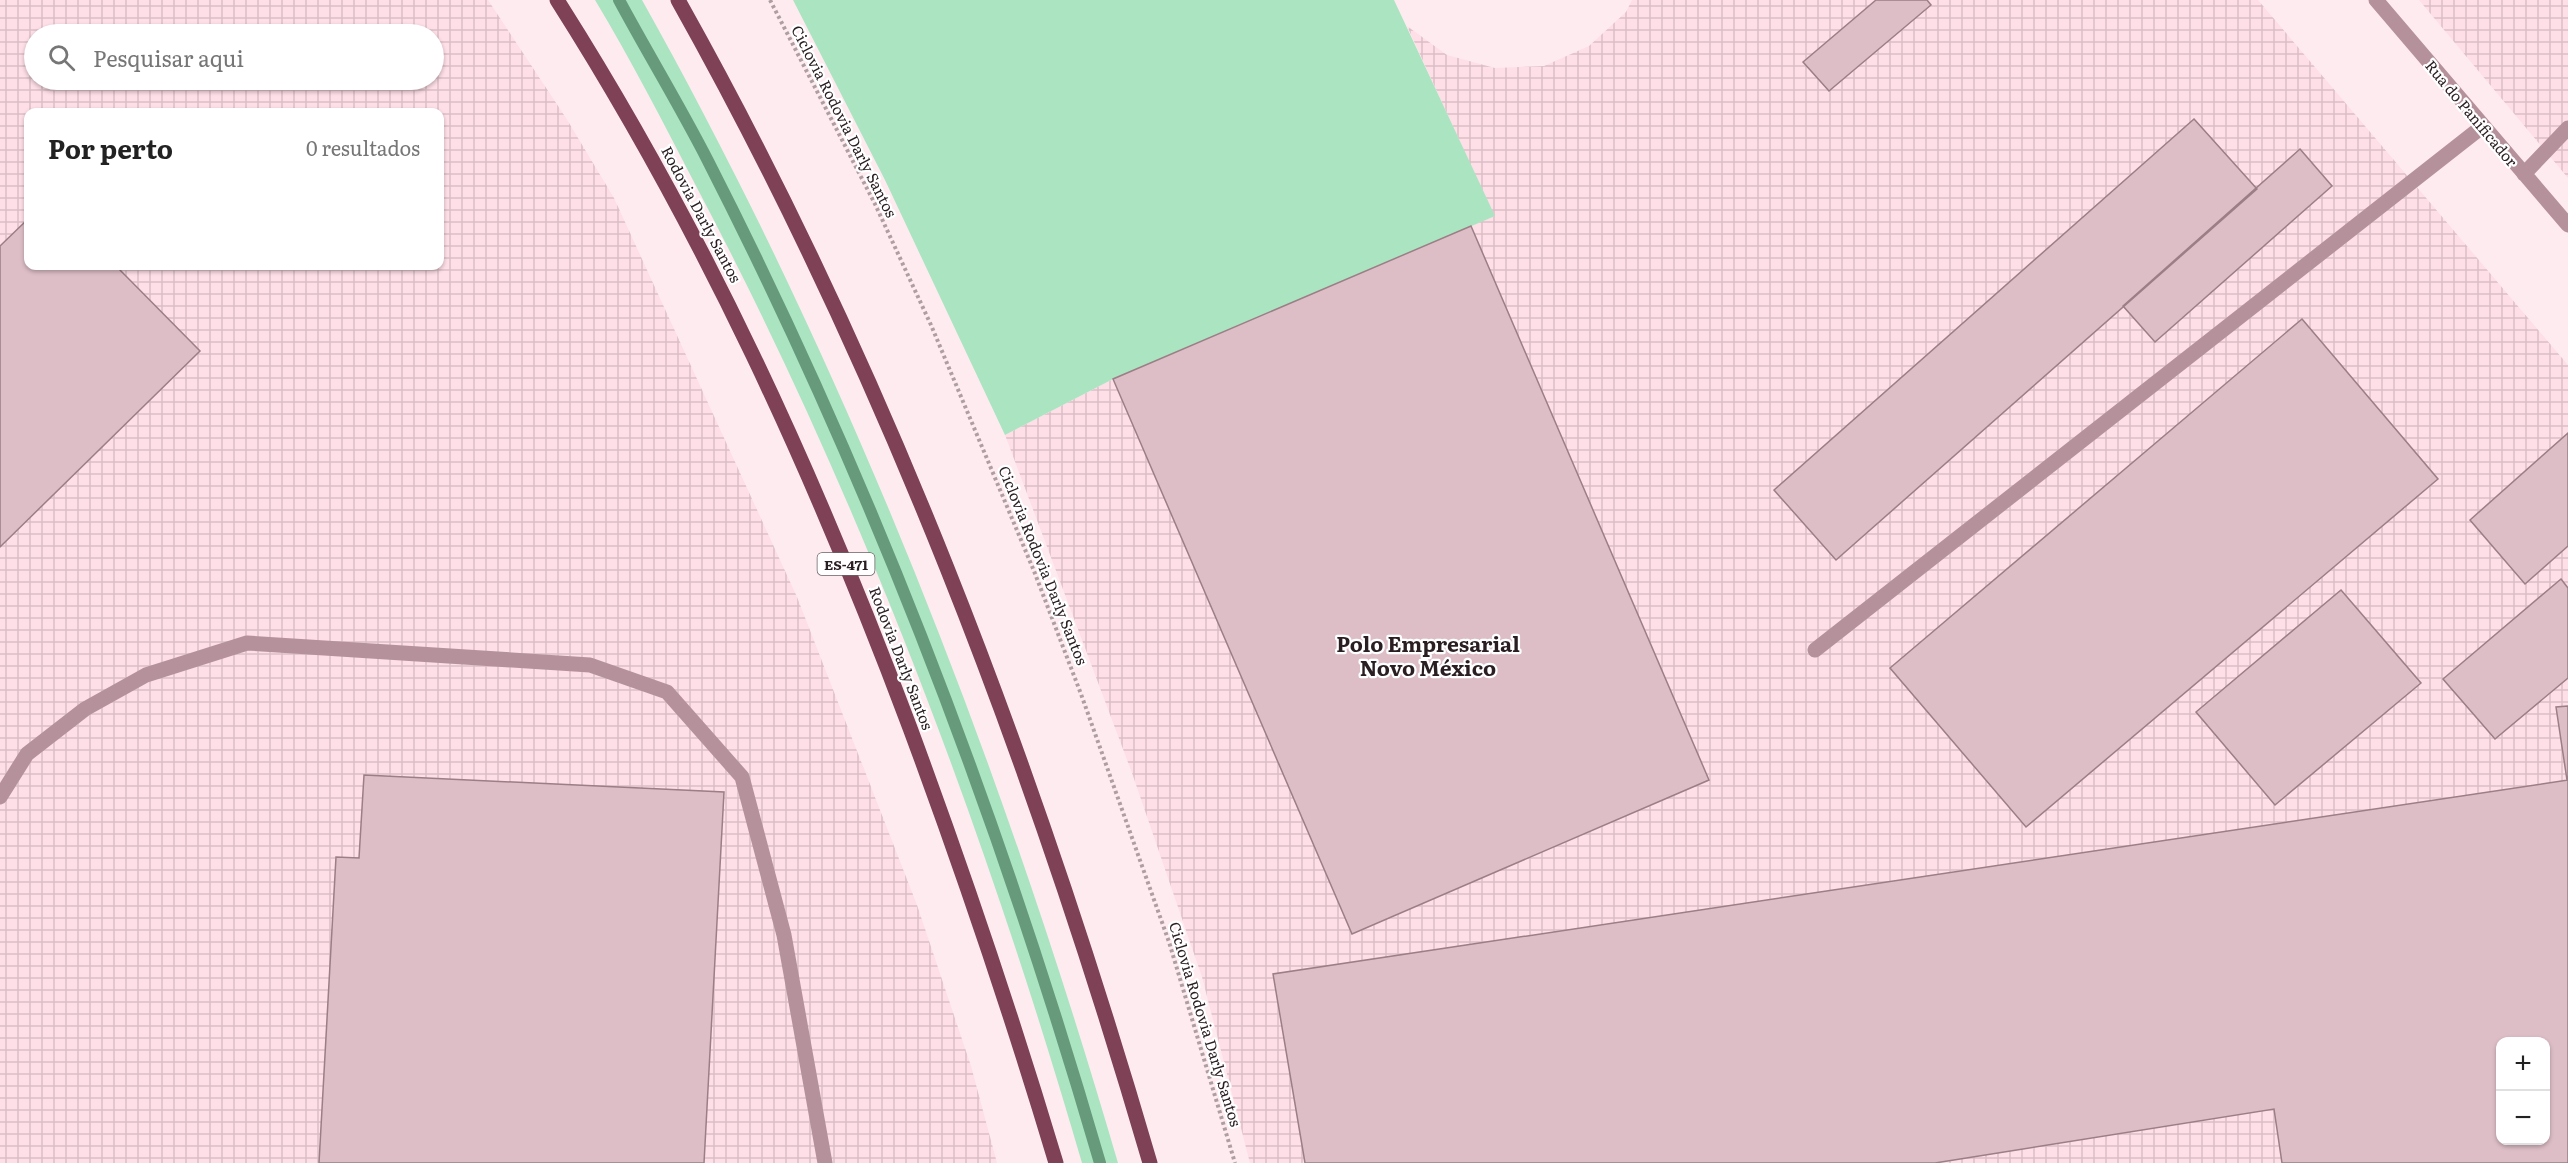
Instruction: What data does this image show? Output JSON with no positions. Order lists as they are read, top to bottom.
{
  "streets": {
    "main road": ["Rodovia Darly Santos", "ES-471"],
    "street": ["Rua do Panificador"],
    "path": ["Ciclovia Rodovia Darly Santos"]
  },
  "districts": ["Polo Empresarial Novo México"],
  "page": {
    "search": "Pesquisar aqui",
    "heading": ["Por perto", "0 resultados"],
    "map_buttons": ["+", "−"]
  }
}
